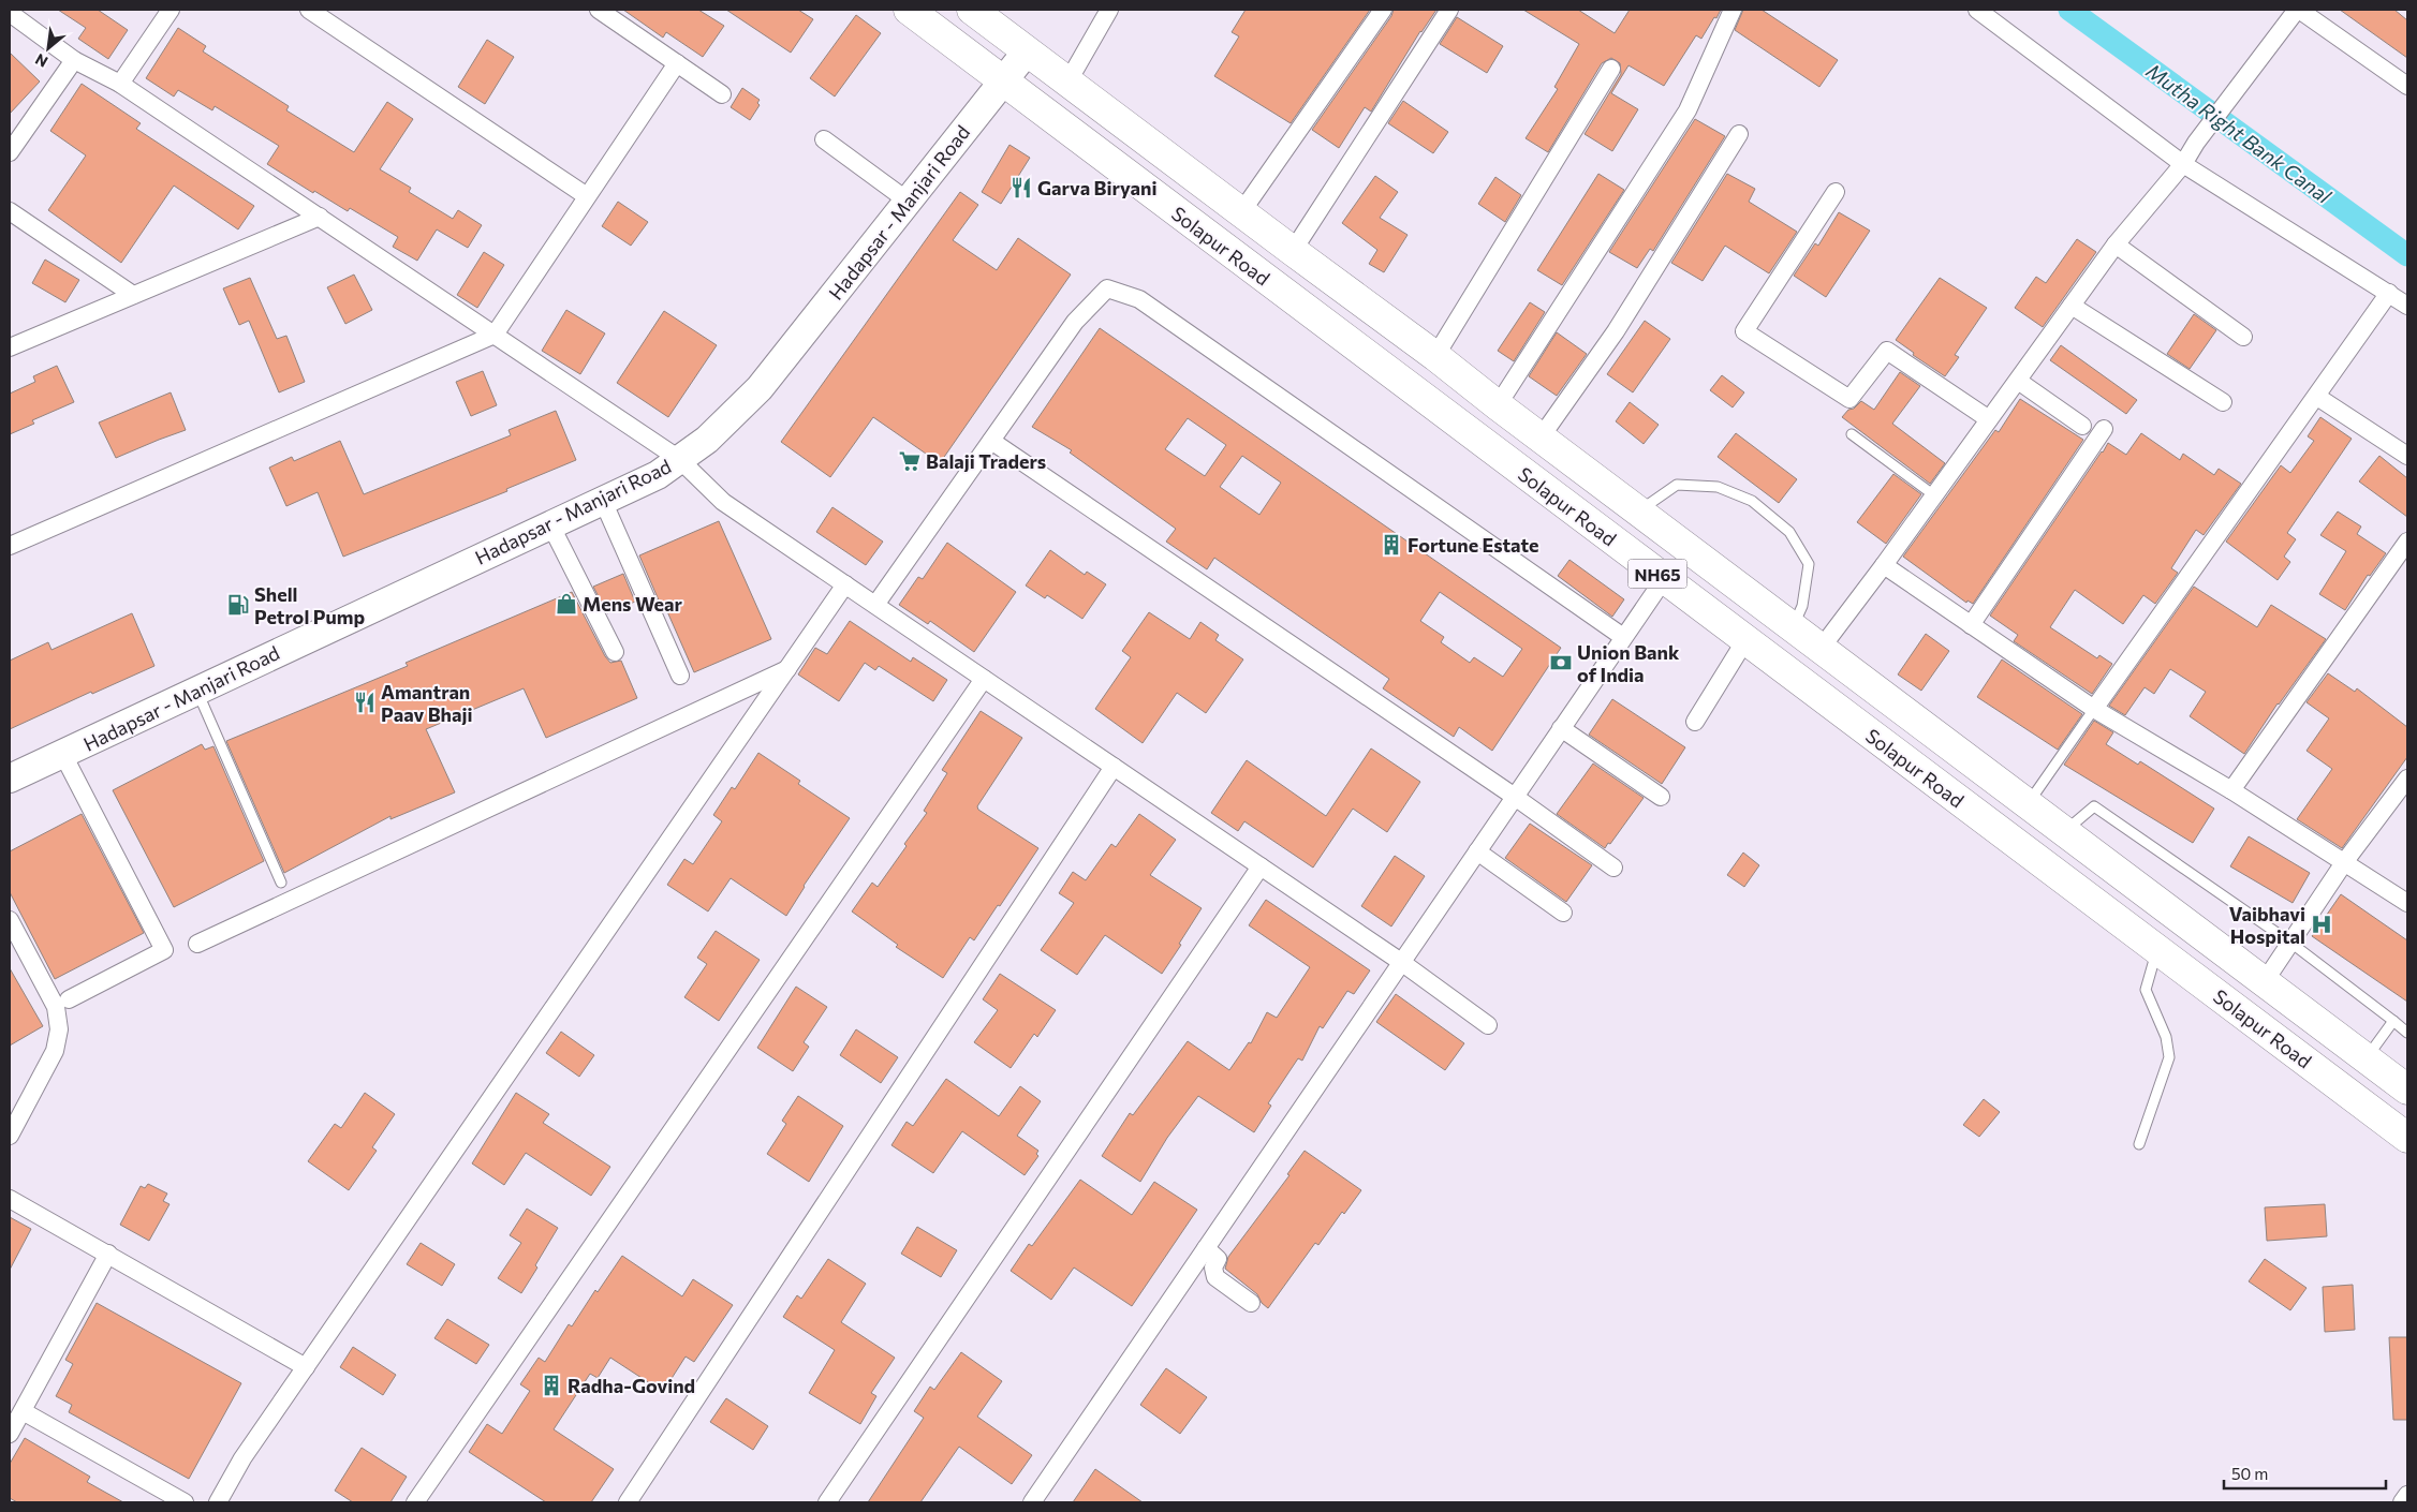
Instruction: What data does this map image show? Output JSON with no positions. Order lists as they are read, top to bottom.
{
  "streets": {
    "highway": ["Solapur Road", "NH65"],
    "main road": ["Hadapsar - Manjari Road"]
  },
  "crossings": [
    ["Hadapsar - Manjari Road", "Solapur Road"]
  ],
  "water": ["Mutha Right Bank Canal"],
  "places": {
    "restaurant": ["Garva Biryani", "Amantran Paav Bhaji"],
    "supermarket": ["Balaji Traders"],
    "building": ["Fortune Estate", "Radha-Govind"],
    "shop": ["Mens Wear"],
    "fuel station": ["Shell Petrol Pump"],
    "bank": ["Union Bank of India"],
    "hospital": ["Vaibhavi Hospital"]
  },
  "scale_bar": "50 m",
  "north": "bottom left"
}
